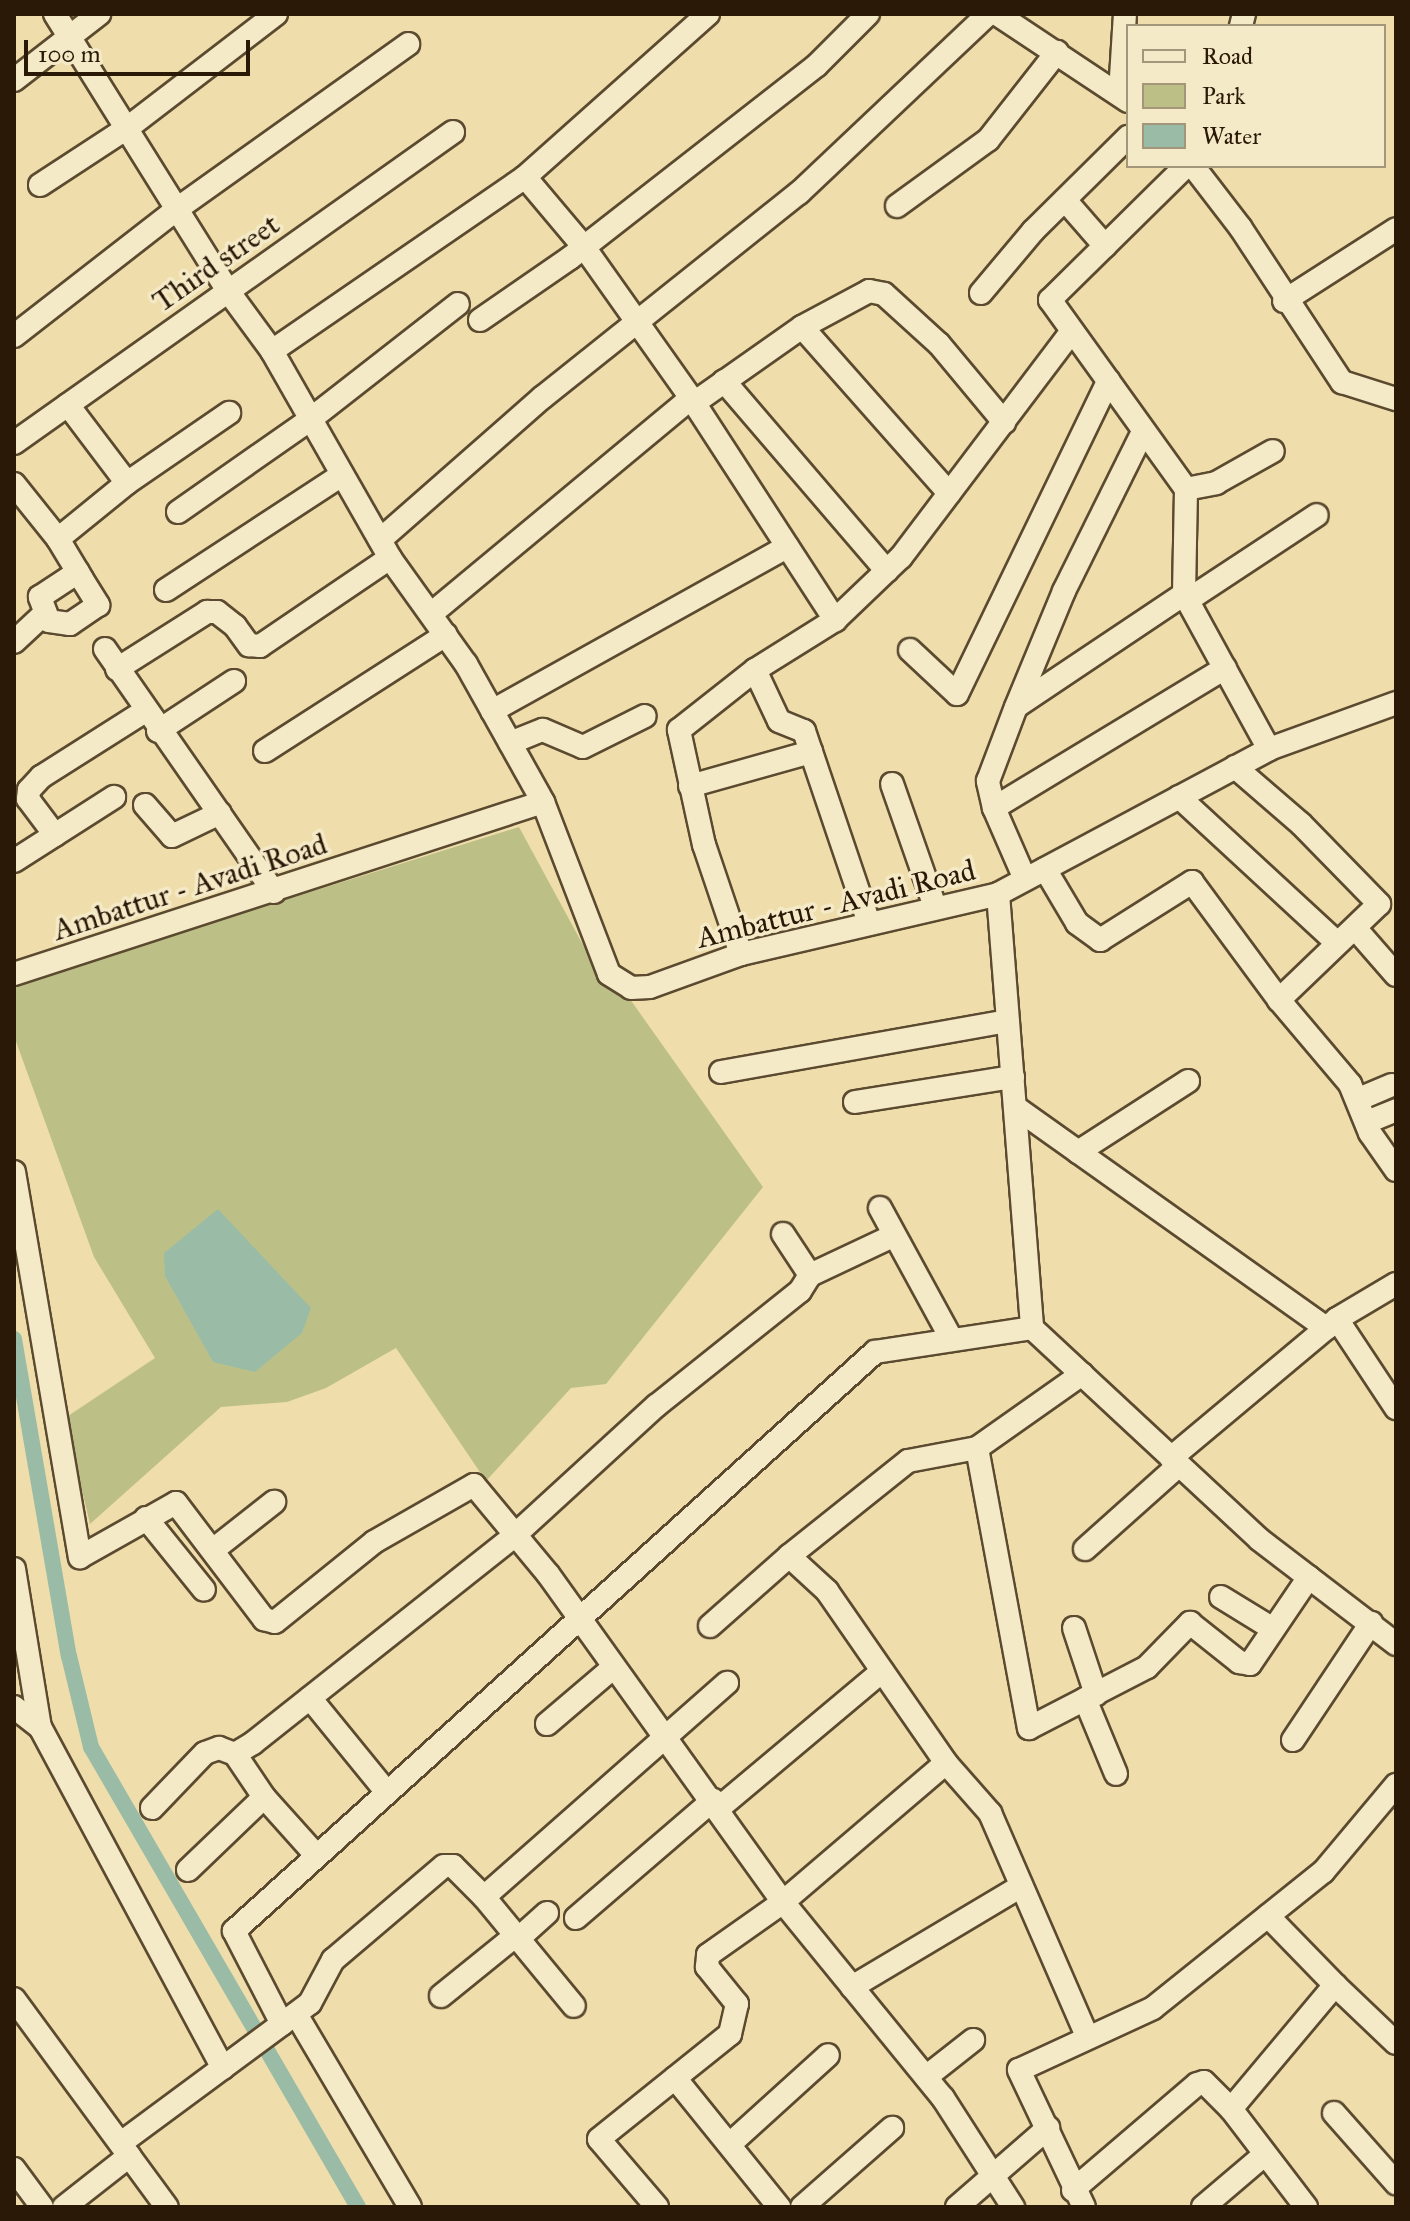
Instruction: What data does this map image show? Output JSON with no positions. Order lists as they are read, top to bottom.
{
  "streets": {
    "street": ["Third street", "Ambattur - Avadi Road"]
  },
  "legend": ["Road", "Park", "Water"],
  "scale_bar": "100 m"
}
